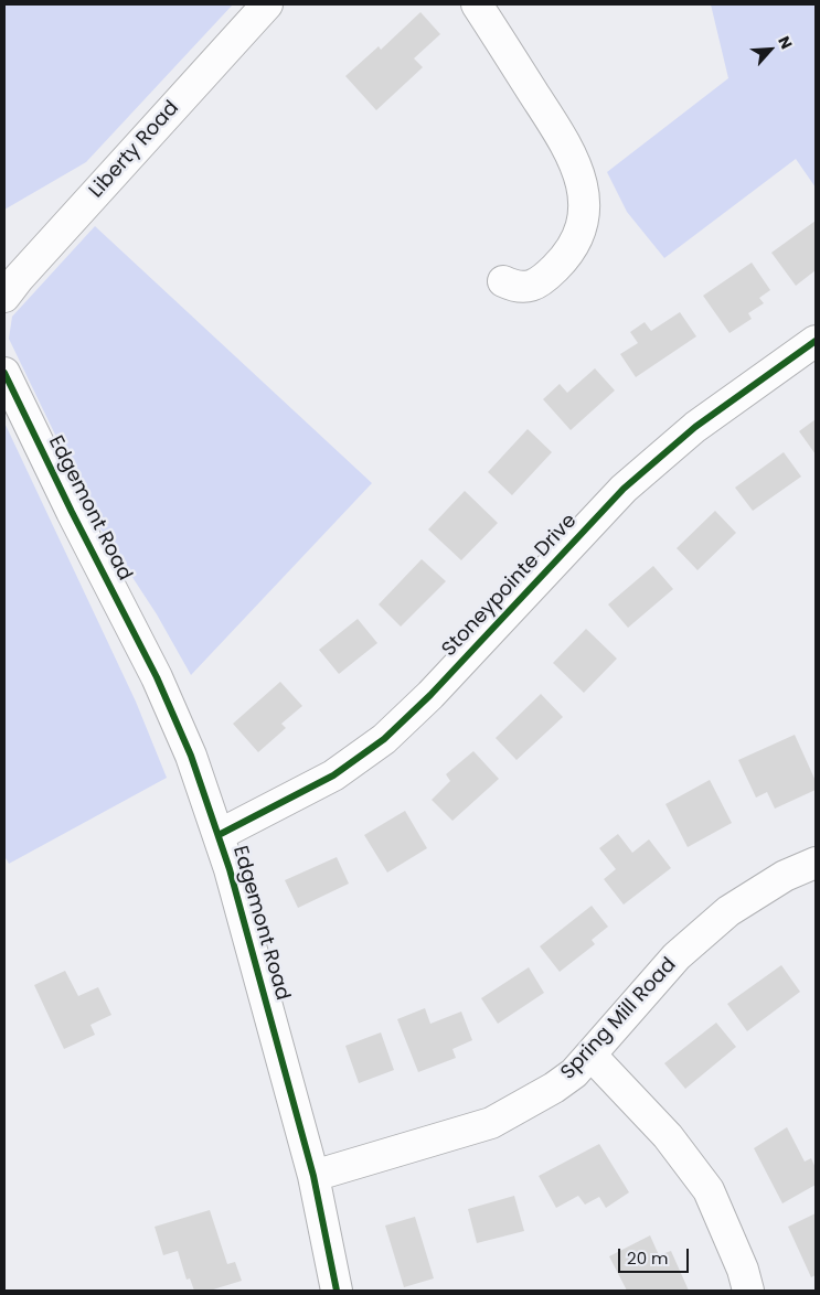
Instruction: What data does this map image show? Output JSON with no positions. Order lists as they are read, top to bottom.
{
  "streets": {
    "street": [
      "Liberty Road",
      "Edgemont Road",
      "Stoneypointe Drive",
      "Spring Mill Road"
    ]
  },
  "crossings": [
    ["Edgemont Road", "Stoneypointe Drive"],
    ["Edgemont Road", "Spring Mill Road"]
  ],
  "scale_bar": "20 m",
  "north": "top right"
}
